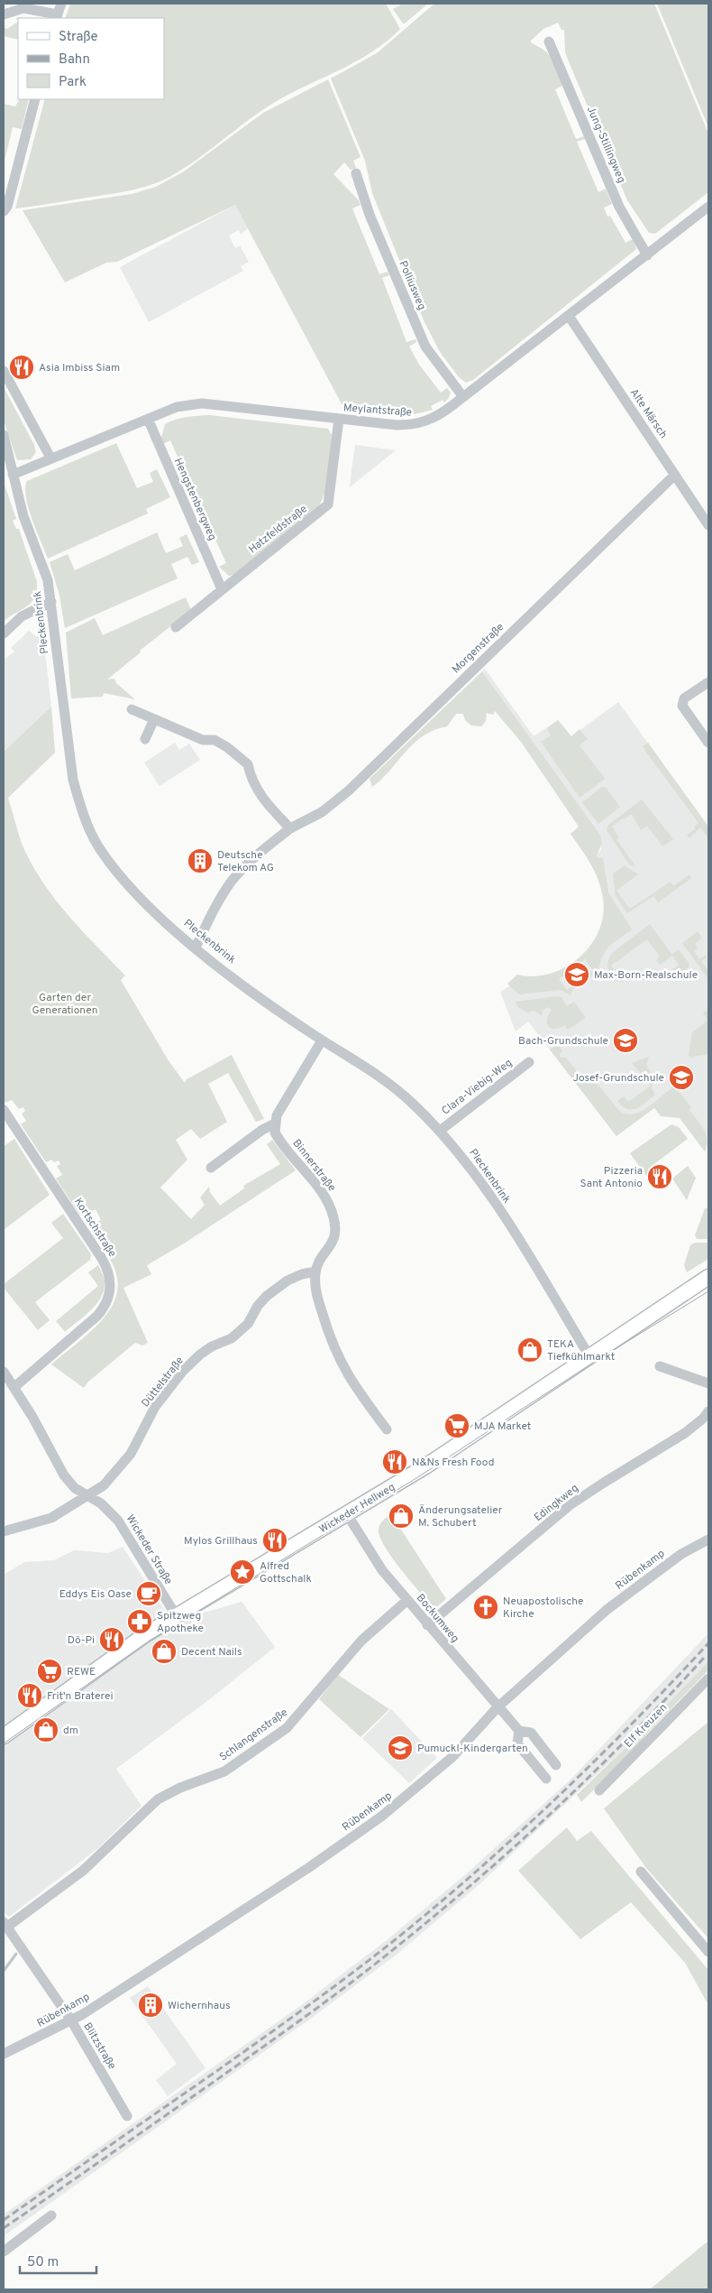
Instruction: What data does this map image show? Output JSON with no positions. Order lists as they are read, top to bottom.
{
  "streets": {
    "main road": ["Wickeder Hellweg"],
    "street": [
      "Jung-Stillingweg",
      "Polliusweg",
      "Meylantstraße",
      "Alte Märsch",
      "Hengstenbergweg",
      "Hatzfeldstraße",
      "Pleckenbrink",
      "Morgenstraße",
      "Clara-Viebig-Weg",
      "Binnerstraße",
      "Kortschstraße",
      "Düttelstraße",
      "Edingkweg",
      "Wickeder Straße",
      "Rübenkamp",
      "Bockumweg",
      "Elf Kreuzen",
      "Schlangenstraße",
      "Blitzstraße"
    ]
  },
  "crossings": [
    ["Jung-Stillingweg", "Meylantstraße"],
    ["Polliusweg", "Meylantstraße"],
    ["Meylantstraße", "Alte Märsch"],
    ["Meylantstraße", "Hengstenbergweg"],
    ["Meylantstraße", "Hatzfeldstraße"],
    ["Meylantstraße", "Pleckenbrink"],
    ["Alte Märsch", "Morgenstraße"],
    ["Hengstenbergweg", "Hatzfeldstraße"],
    ["Pleckenbrink", "Morgenstraße"],
    ["Pleckenbrink", "Clara-Viebig-Weg"],
    ["Pleckenbrink", "Wickeder Hellweg"],
    ["Binnerstraße", "Düttelstraße"],
    ["Kortschstraße", "Wickeder Straße"],
    ["Düttelstraße", "Wickeder Straße"],
    ["Edingkweg", "Bockumweg"],
    ["Wickeder Hellweg", "Wickeder Straße"],
    ["Wickeder Hellweg", "Bockumweg"],
    ["Rübenkamp", "Bockumweg"],
    ["Rübenkamp", "Blitzstraße"],
    ["Bockumweg", "Schlangenstraße"],
    ["Schlangenstraße", "Blitzstraße"]
  ],
  "parks": ["Garten der Generationen"],
  "places": {
    "restaurant": [
      "Asia Imbiss Siam",
      "Pizzeria Sant Antonio",
      "N&Ns Fresh Food",
      "Mylos Grillhaus",
      "Dö-Pi",
      "Frit'n Braterei"
    ],
    "building": ["Deutsche Telekom AG", "Wichernhaus"],
    "school or university": [
      "Max-Born-Realschule",
      "Bach-Grundschule",
      "Josef-Grundschule",
      "Pumuckl-Kindergarten"
    ],
    "shop": [
      "TEKA Tiefkühlmarkt",
      "Änderungsatelier M. Schubert",
      "Decent Nails",
      "dm"
    ],
    "supermarket": ["MJA Market", "REWE"],
    "place": ["Alfred Gottschalk"],
    "cafe": ["Eddys Eis Oase"],
    "church": ["Neuapostolische Kirche"],
    "pharmacy": ["Spitzweg Apotheke"]
  },
  "legend": ["Straße", "Bahn", "Park"],
  "scale_bar": "50 m"
}
